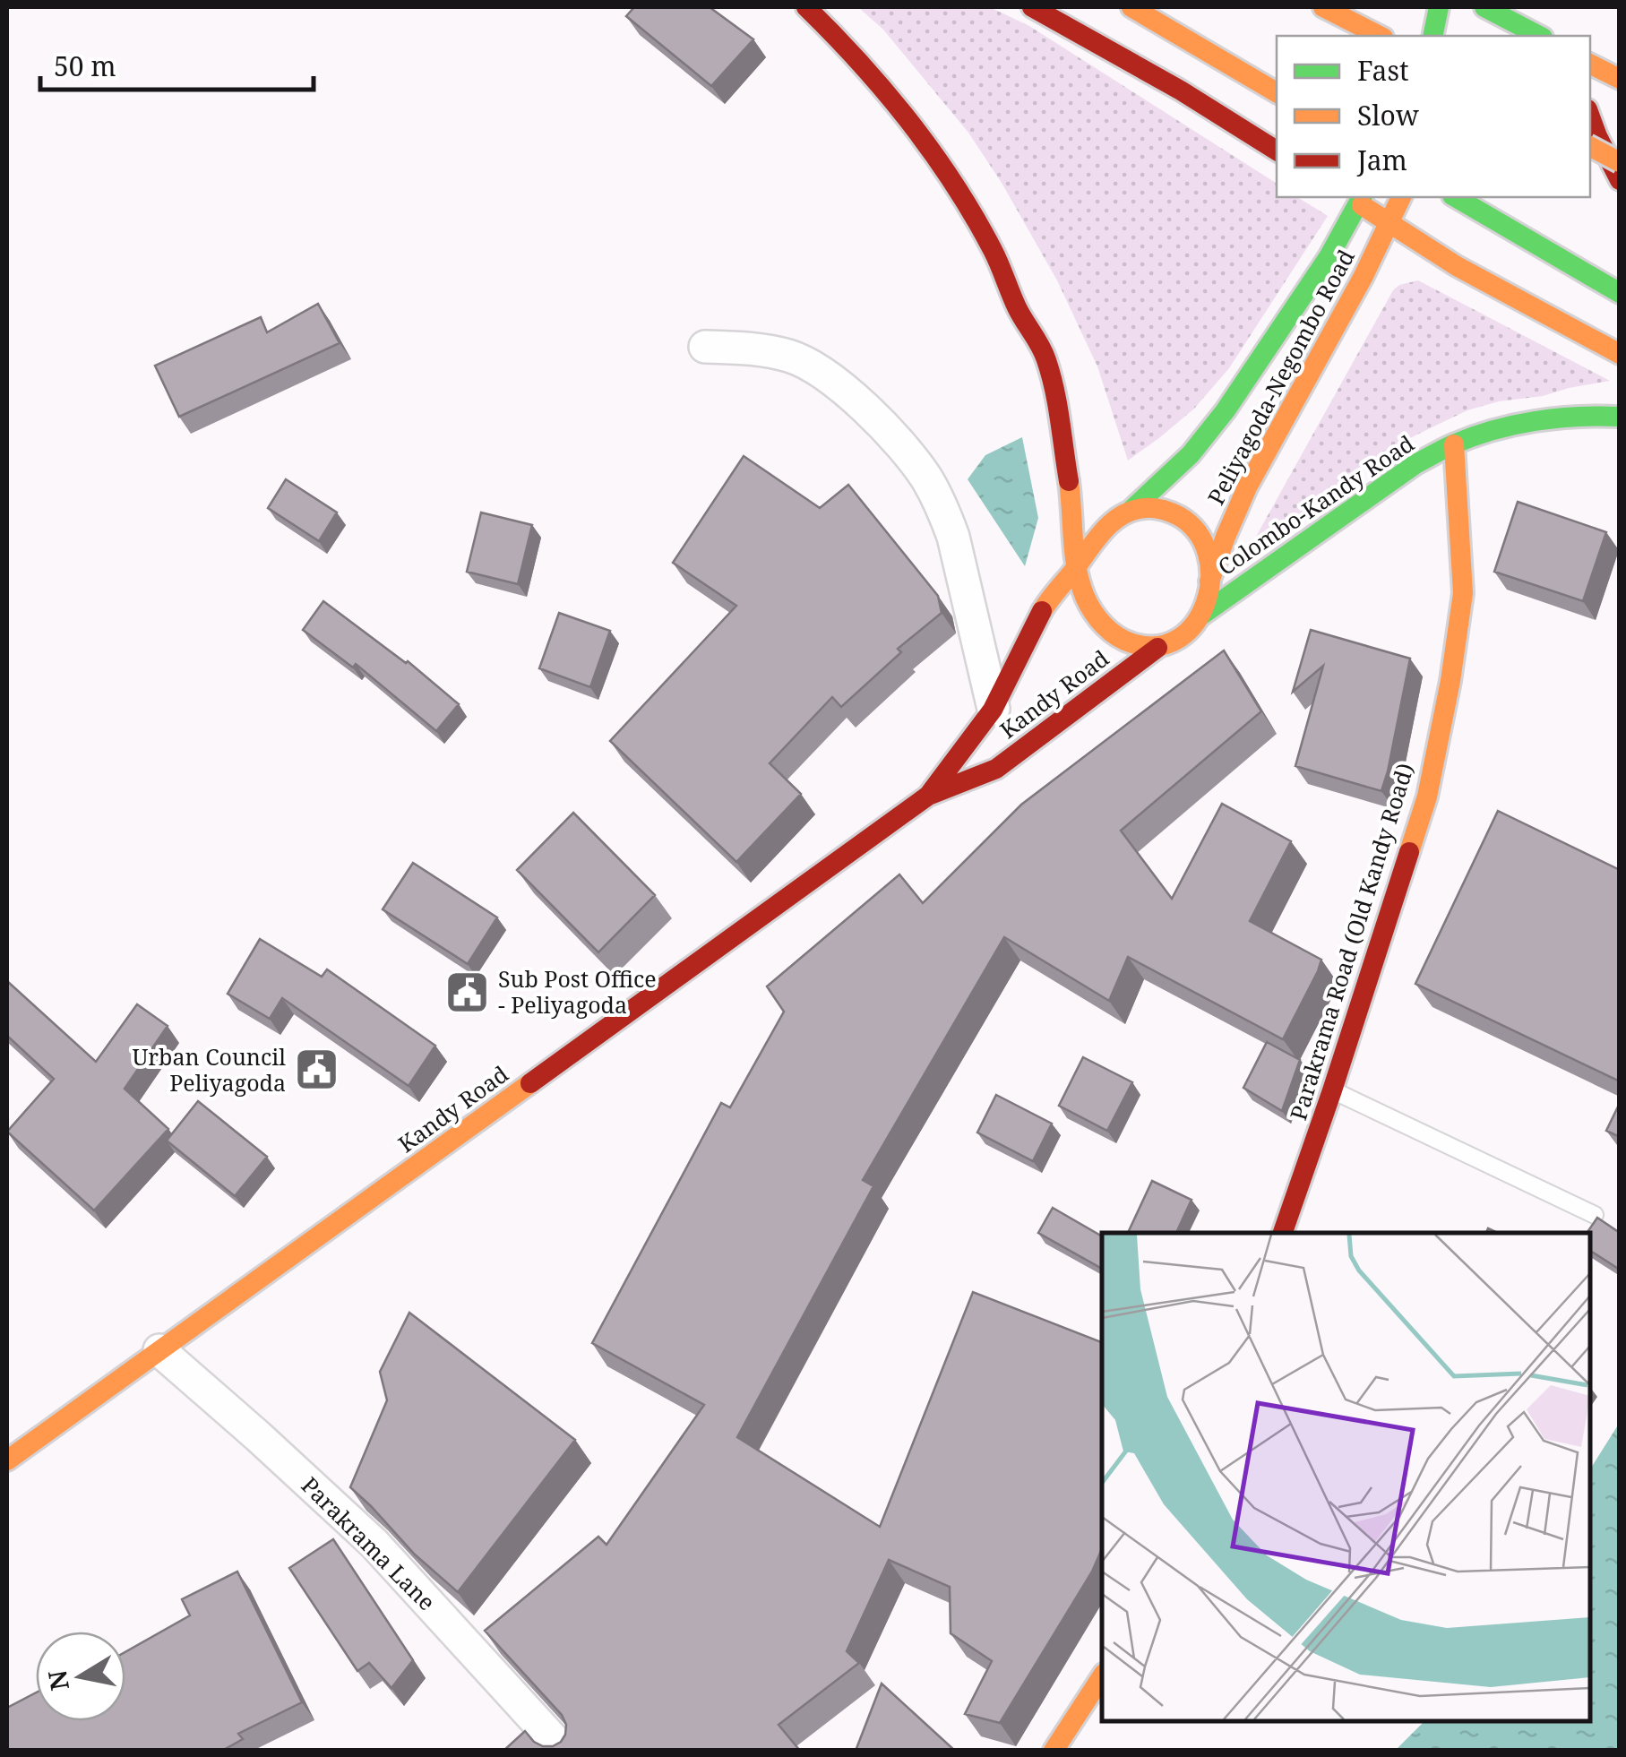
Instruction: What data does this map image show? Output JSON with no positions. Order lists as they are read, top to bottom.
{
  "streets": {
    "main road": [
      "Peliyagoda-Negombo Road",
      "Colombo-Kandy Road",
      "Kandy Road",
      "Parakrama Road (Old Kandy Road)"
    ],
    "street": ["Parakrama Lane"]
  },
  "crossings": [
    ["Peliyagoda-Negombo Road", "Colombo-Kandy Road"],
    ["Peliyagoda-Negombo Road", "Kandy Road"],
    ["Colombo-Kandy Road", "Kandy Road"],
    ["Colombo-Kandy Road", "Parakrama Road (Old Kandy Road)"],
    ["Kandy Road", "Parakrama Lane"]
  ],
  "places": {
    "public building": ["Sub Post Office - Peliyagoda", "Urban Council Peliyagoda"]
  },
  "legend": ["Fast", "Slow", "Jam"],
  "scale_bar": "50 m",
  "north": "left"
}
